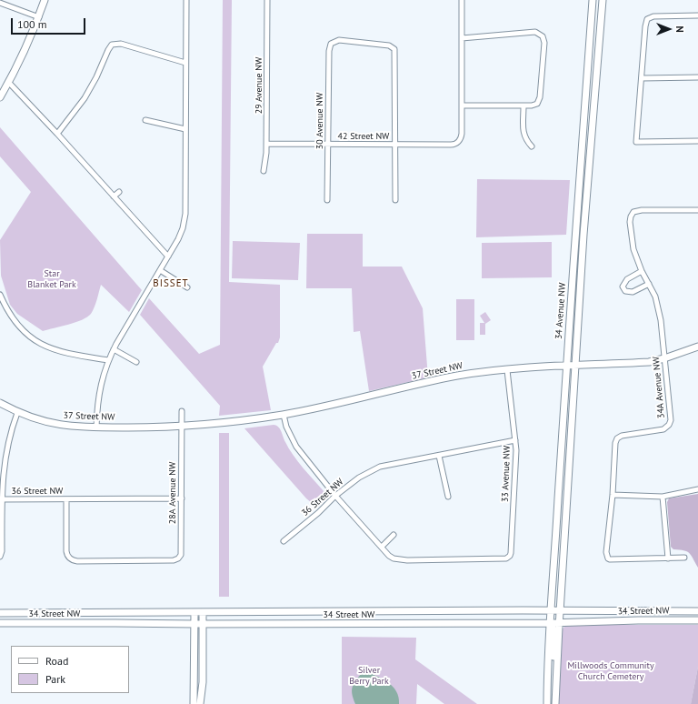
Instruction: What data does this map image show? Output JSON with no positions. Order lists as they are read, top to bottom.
{
  "streets": {
    "main road": ["34 Avenue NW", "37 Street NW", "34 Street NW"],
    "street": [
      "29 Avenue NW",
      "30 Avenue NW",
      "42 Street NW",
      "34A Avenue NW",
      "33 Avenue NW",
      "36 Street NW",
      "28A Avenue NW"
    ]
  },
  "crossings": [
    ["29 Avenue NW", "42 Street NW"],
    ["30 Avenue NW", "42 Street NW"],
    ["34 Avenue NW", "37 Street NW"],
    ["34 Avenue NW", "34 Street NW"],
    ["37 Street NW", "34A Avenue NW"],
    ["37 Street NW", "33 Avenue NW"],
    ["37 Street NW", "28A Avenue NW"],
    ["33 Avenue NW", "36 Street NW"],
    ["36 Street NW", "28A Avenue NW"]
  ],
  "districts": ["BISSET"],
  "parks": ["Star Blanket Park", "Millwoods Community Church Cemetery", "Silver Berry Park"],
  "legend": ["Road", "Park"],
  "scale_bar": "100 m",
  "north": "right"
}
